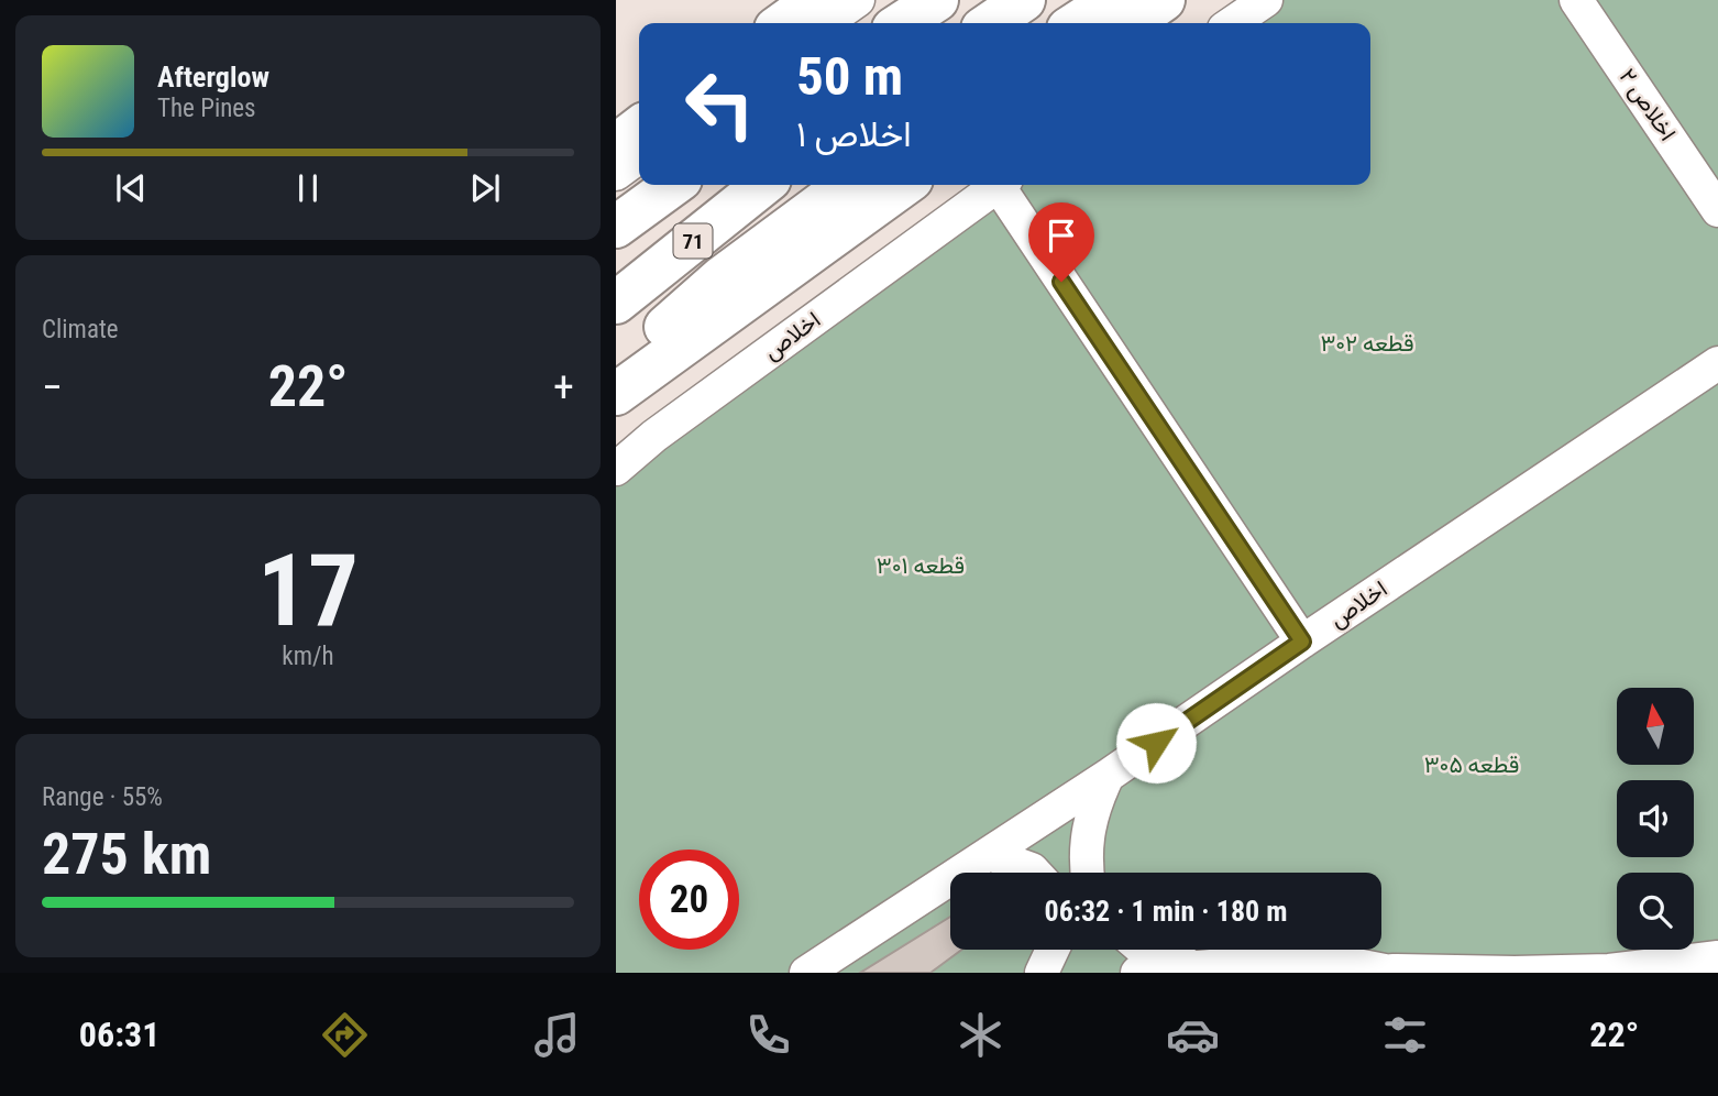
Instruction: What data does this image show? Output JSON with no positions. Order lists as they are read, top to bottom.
{
  "streets": {
    "highway": ["71"],
    "street": ["اخلاص ۲", "اخلاص"]
  },
  "parks": ["قطعه ۳۰۲", "قطعه ۳۰۱", "قطعه ۳۰۵"],
  "north": "top",
  "page": {
    "turn": ["50 m", "اخلاص ۱"],
    "song": ["Afterglow", "The Pines"],
    "tile": [
      "Climate",
      ["17", "km/h"],
      ["Range · 55%", "275 km"]
    ],
    "heat": ["−", "22°", "+"],
    "limit": "20",
    "trip": "06:32 · 1 min · 180 m",
    "tabs": ["06:31", "22°"]
  }
}
